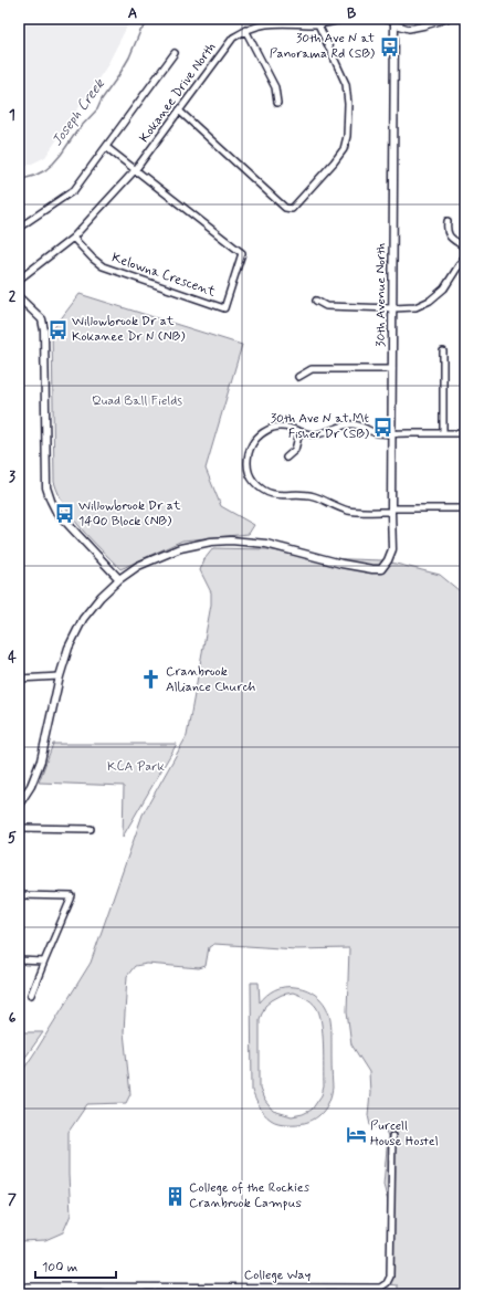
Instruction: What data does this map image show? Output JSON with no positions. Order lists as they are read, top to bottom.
{
  "streets": {
    "street": [
      "Kokanee Drive North",
      "Kelowna Crescent",
      "30th Avenue North",
      "College Way"
    ]
  },
  "crossings": [
    ["Kokanee Drive North", "Kelowna Crescent"]
  ],
  "water": ["Joseph Creek"],
  "parks": ["Quad Ball Fields", "KCA Park"],
  "places": {
    "bus stop": [
      "30th Ave N at Panorama Rd (SB)",
      "Willowbrook Dr at Kokanee Dr N (NB)",
      "30th Ave N at Mt Fisher Dr (SB)",
      "Willowbrook Dr at 1400 Block (NB)"
    ],
    "church": ["Cranbrook Alliance Church"],
    "hotel": ["Purcell House Hostel"],
    "building": ["College of the Rockies Cranbrook Campus"]
  },
  "scale_bar": "100 m",
  "grid": {
    "columns": ["A", "B"],
    "rows": [
      "1",
      "2",
      "3",
      "4",
      "5",
      "6",
      "7"
    ]
  }
}
